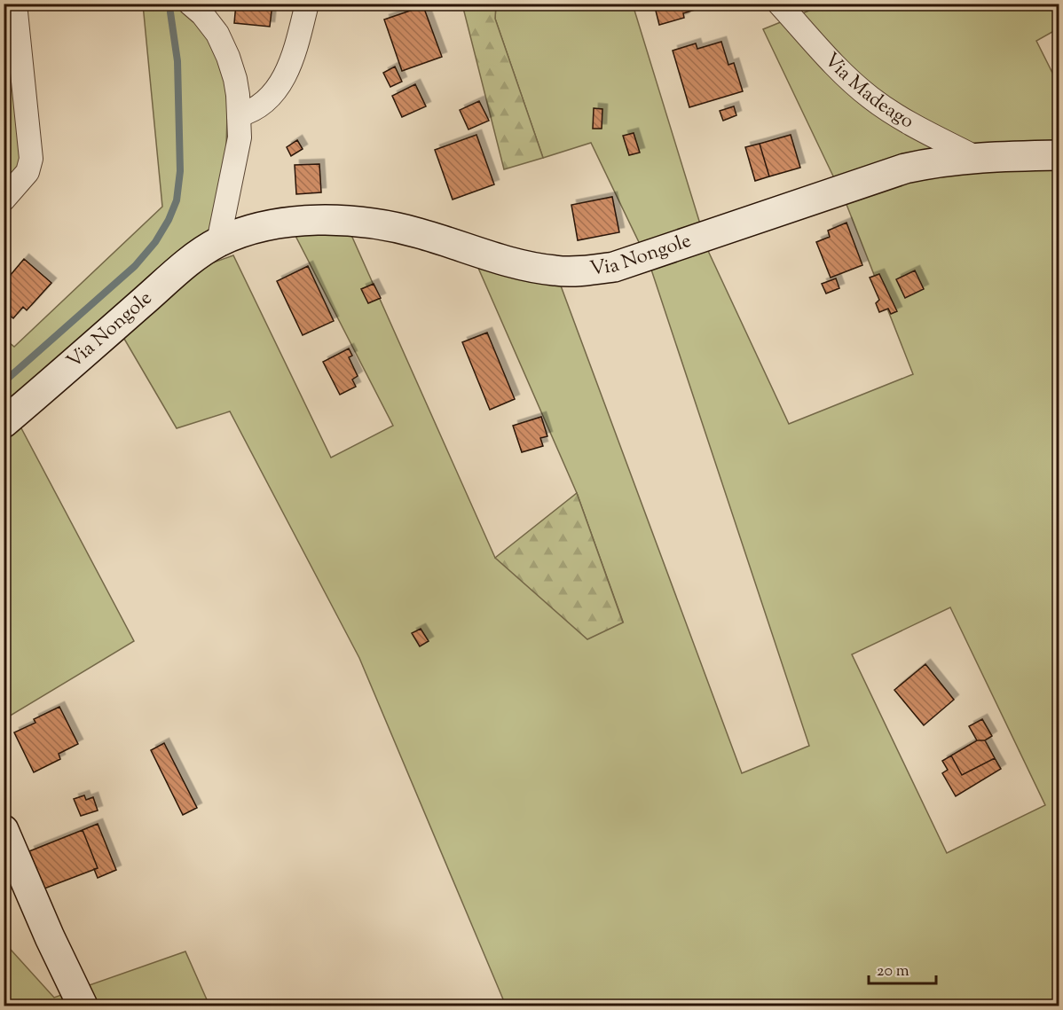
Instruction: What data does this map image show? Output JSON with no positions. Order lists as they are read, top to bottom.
{
  "streets": {
    "street": ["Via Madeago", "Via Nongole"]
  },
  "crossings": [
    ["Via Madeago", "Via Nongole"]
  ],
  "scale_bar": "20 m"
}
